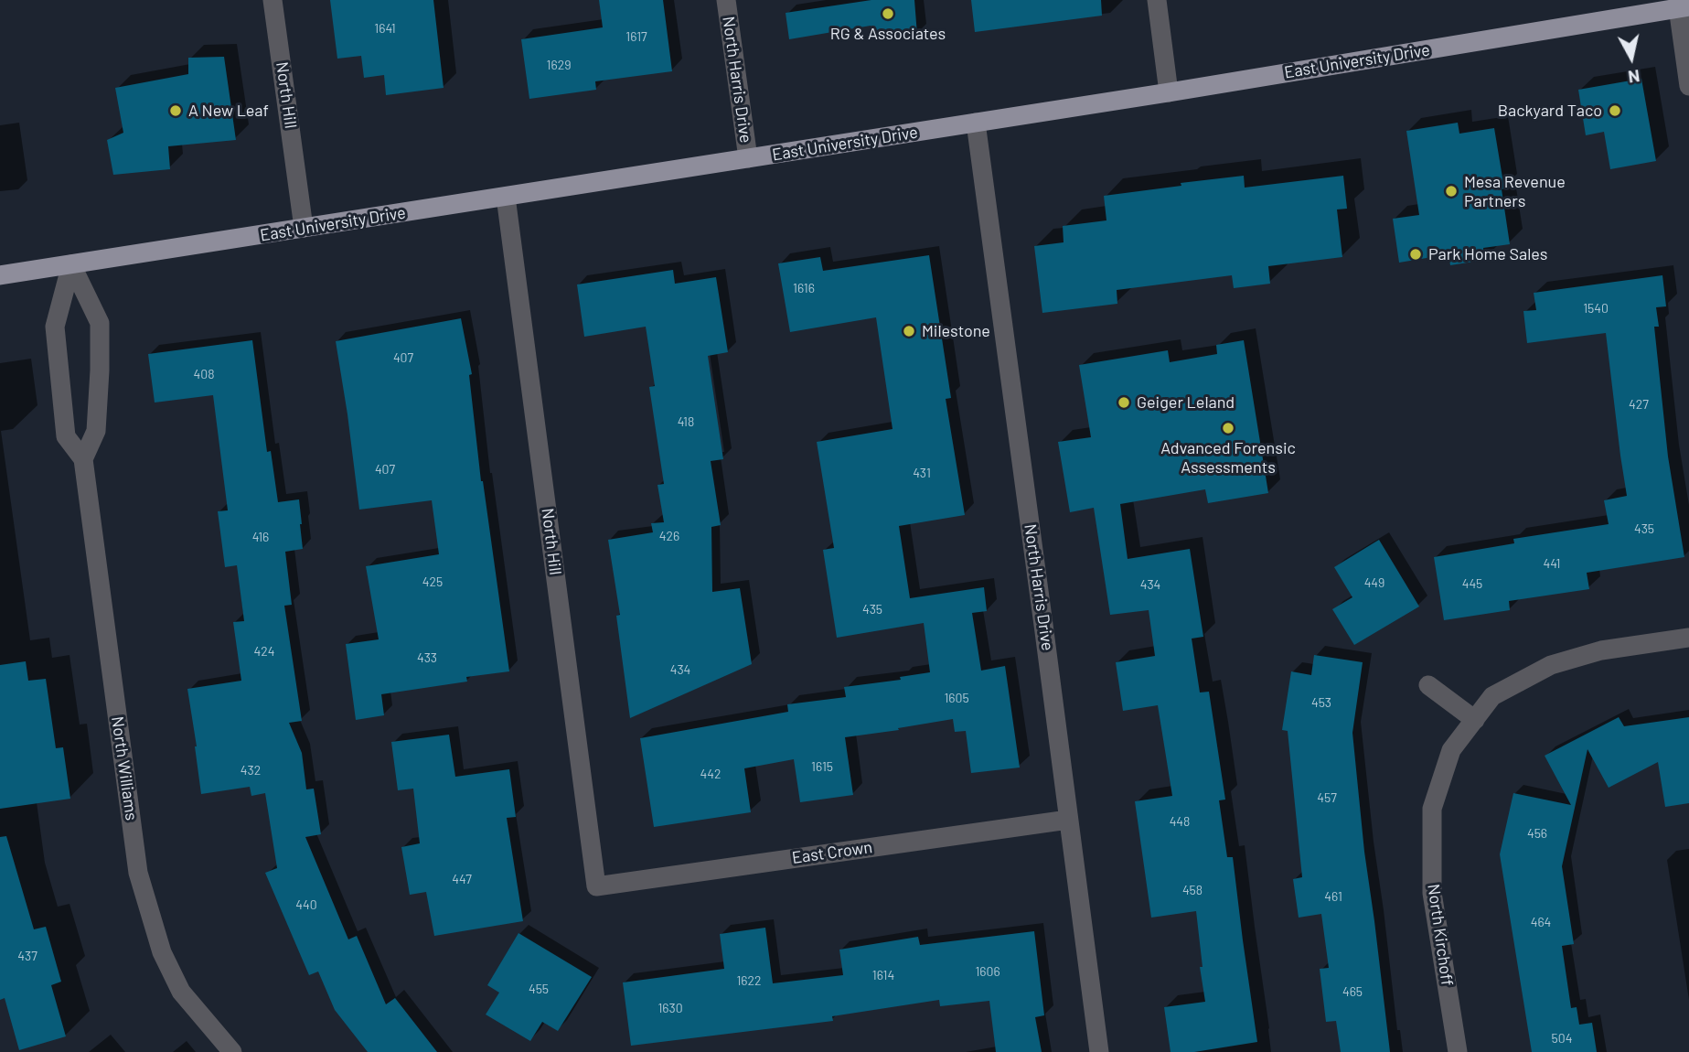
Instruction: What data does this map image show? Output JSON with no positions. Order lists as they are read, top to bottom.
{
  "streets": {
    "main road": ["East University Drive"],
    "street": [
      "North Harris Drive",
      "North Hill",
      "North Williams",
      "East Crown",
      "North Kirchoff"
    ]
  },
  "crossings": [
    ["East University Drive", "North Harris Drive"],
    ["East University Drive", "North Hill"],
    ["East University Drive", "North Williams"],
    ["North Harris Drive", "East Crown"],
    ["North Hill", "East Crown"]
  ],
  "places": [
    "RG & Associates",
    "A New Leaf",
    "Backyard Taco",
    "Mesa Revenue Partners",
    "Park Home Sales",
    "Milestone",
    "Geiger Leland",
    "Advanced Forensic Assessments"
  ],
  "house_numbers": [
    "1641",
    "1617",
    "1629",
    "1616",
    "1540",
    "407",
    "408",
    "427",
    "418",
    "407",
    "431",
    "435",
    "426",
    "416",
    "441",
    "425",
    "449",
    "445",
    "434",
    "435",
    "424",
    "433",
    "434",
    "1605",
    "453",
    "1615",
    "432",
    "442",
    "457",
    "448",
    "456",
    "447",
    "458",
    "461",
    "440",
    "464",
    "437",
    "1606",
    "1614",
    "1622",
    "455",
    "465",
    "1630",
    "504"
  ],
  "north": "bottom"
}
